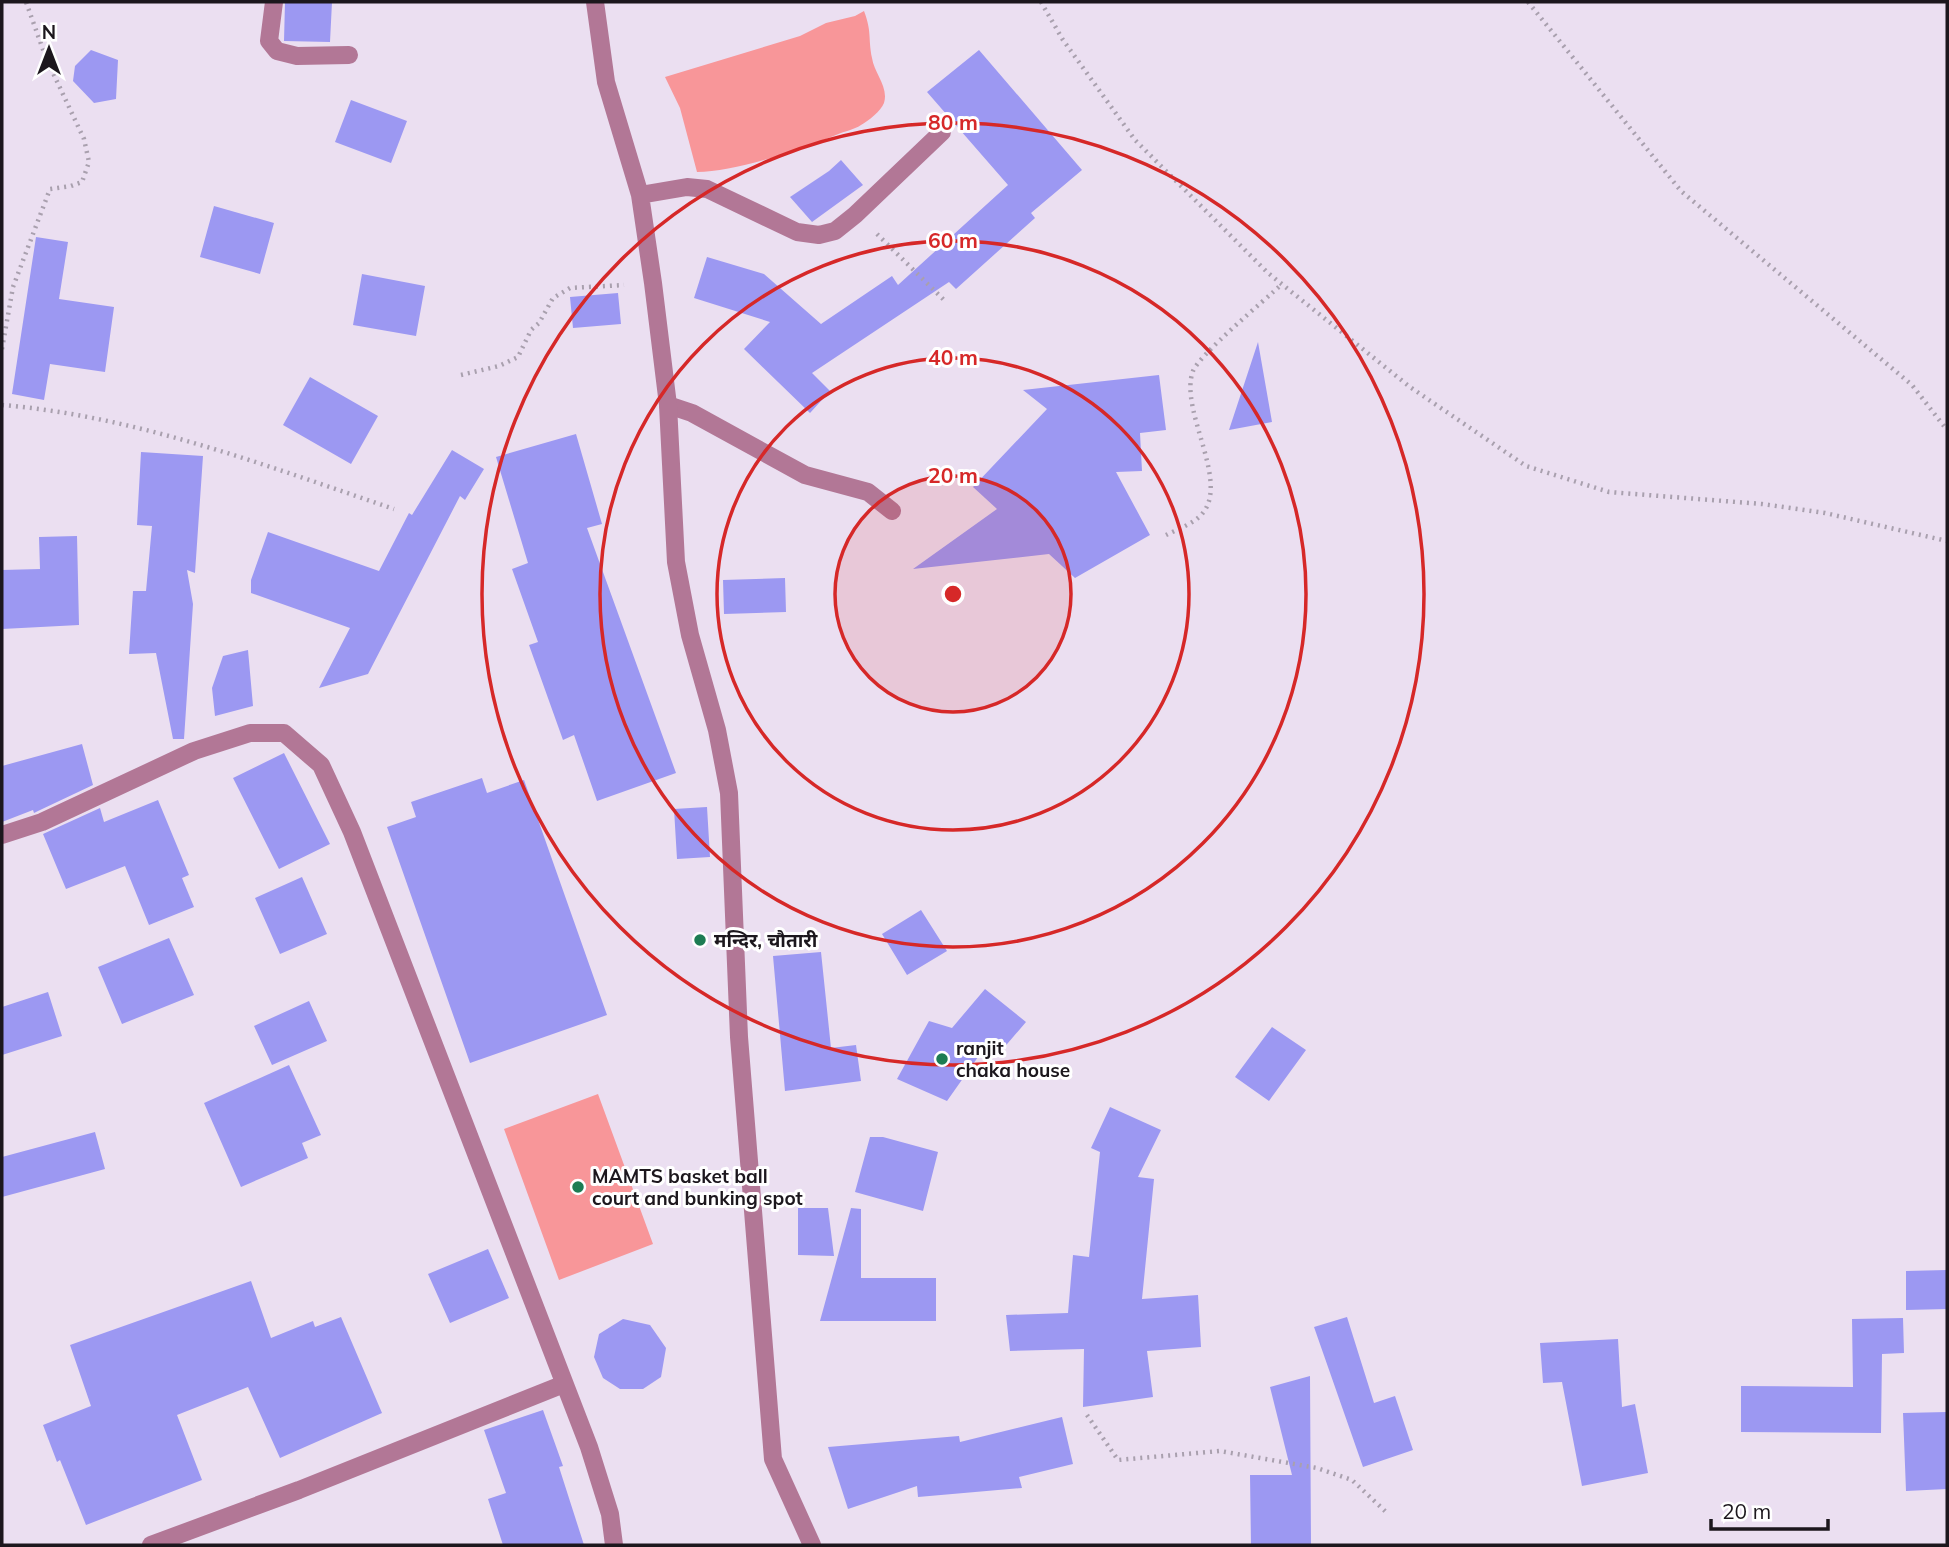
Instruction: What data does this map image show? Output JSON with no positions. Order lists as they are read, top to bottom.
{
  "places": ["मन्दिर, चौतारी", "ranjit chaka house", "MAMTS basket ball court and bunking spot"],
  "scale_bar": "20 m",
  "north": "top",
  "rings": [
    "80 m",
    "60 m",
    "40 m",
    "20 m"
  ]
}
